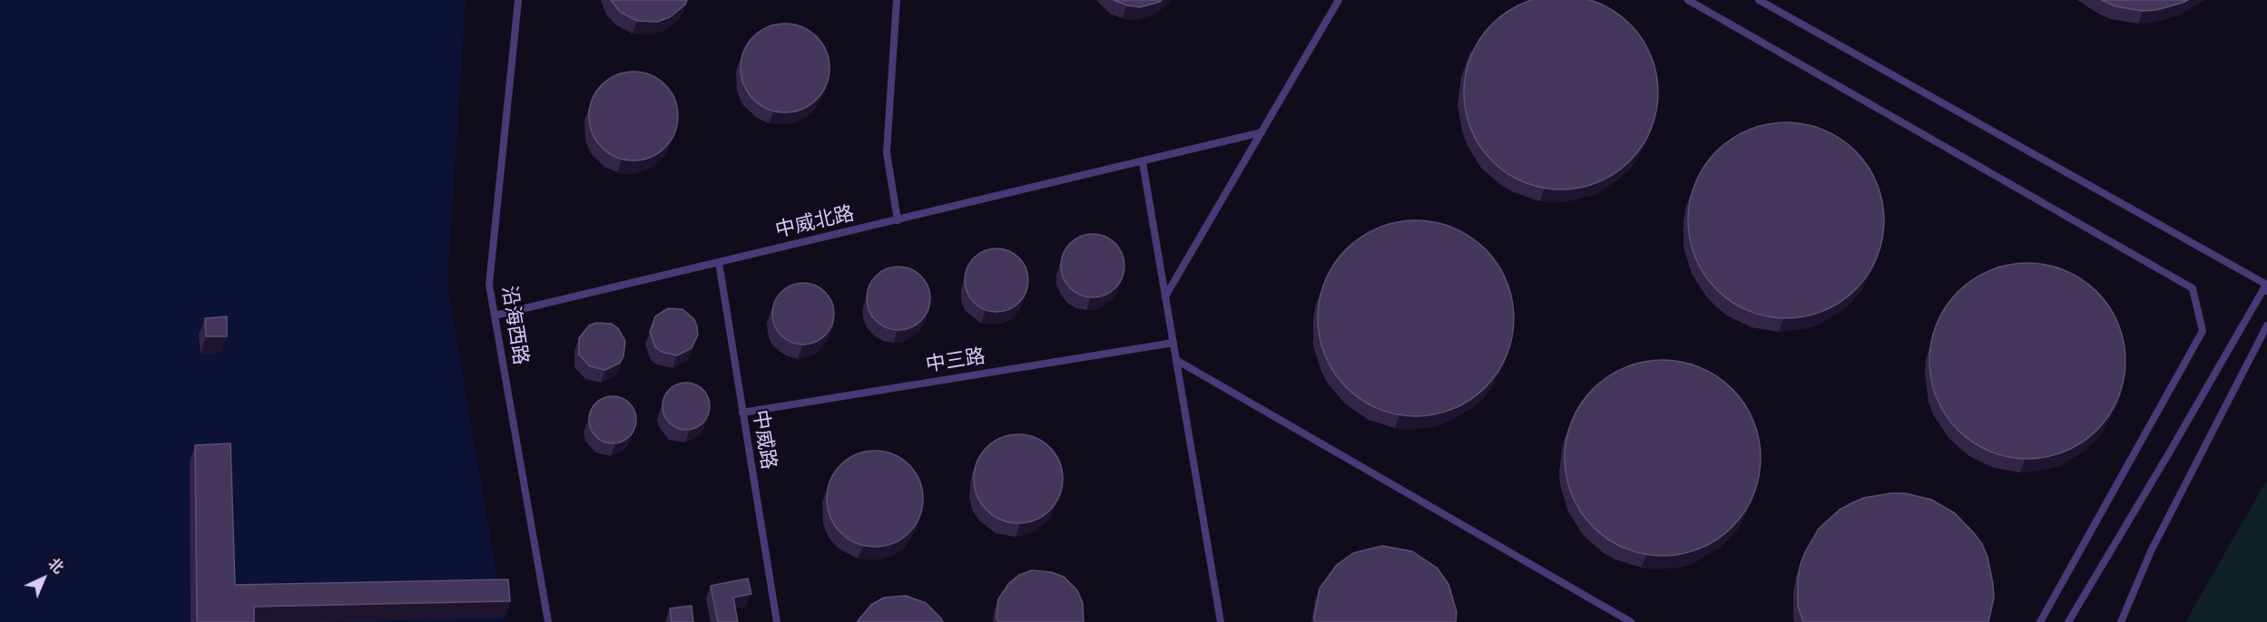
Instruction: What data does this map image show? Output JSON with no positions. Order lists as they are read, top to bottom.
{
  "streets": {
    "lane": [
      "中威北路",
      "沿海西路",
      "中三路",
      "中威路"
    ]
  },
  "crossings": [
    ["中威北路", "沿海西路"],
    ["中威北路", "中威路"],
    ["中三路", "中威路"]
  ],
  "north": "top right"
}
